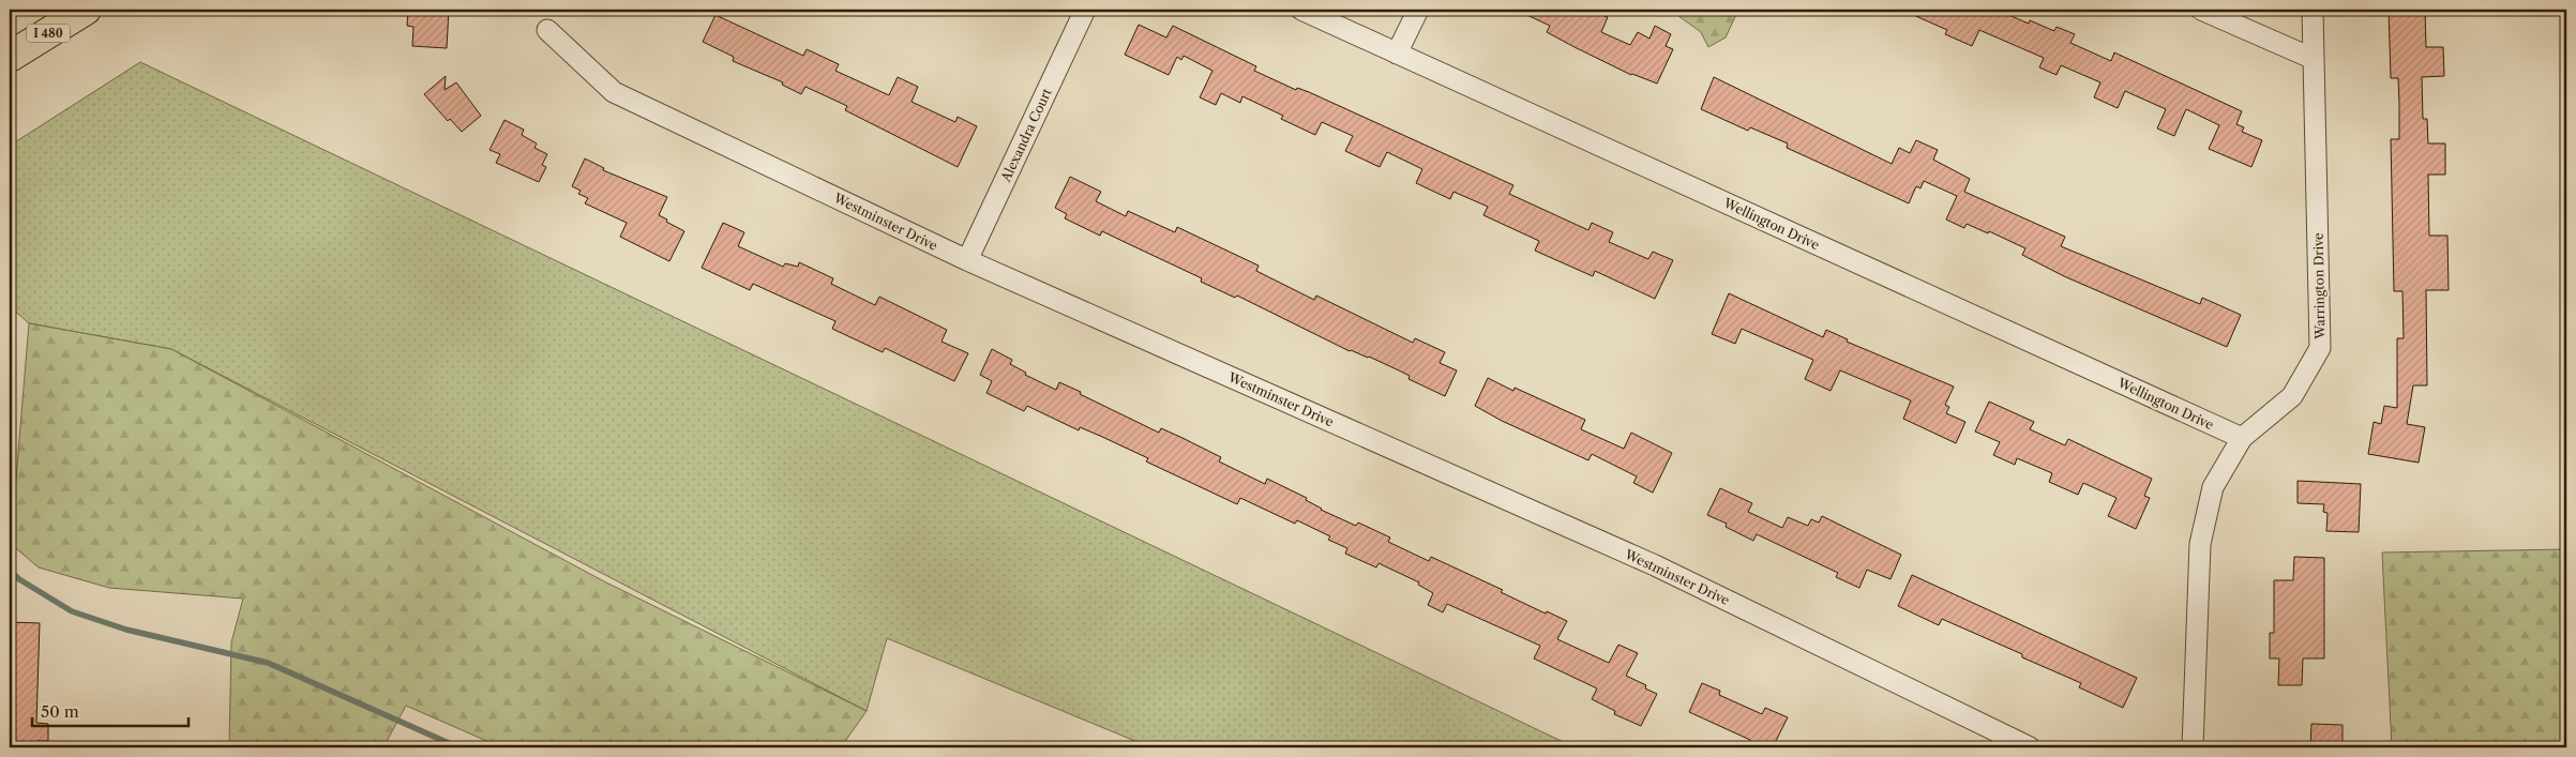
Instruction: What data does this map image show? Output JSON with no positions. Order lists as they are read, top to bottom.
{
  "streets": {
    "highway": ["I 480"],
    "street": [
      "Alexandra Court",
      "Westminster Drive",
      "Wellington Drive",
      "Warrington Drive"
    ]
  },
  "crossings": [
    ["Alexandra Court", "Westminster Drive"],
    ["Wellington Drive", "Warrington Drive"]
  ],
  "scale_bar": "50 m"
}
